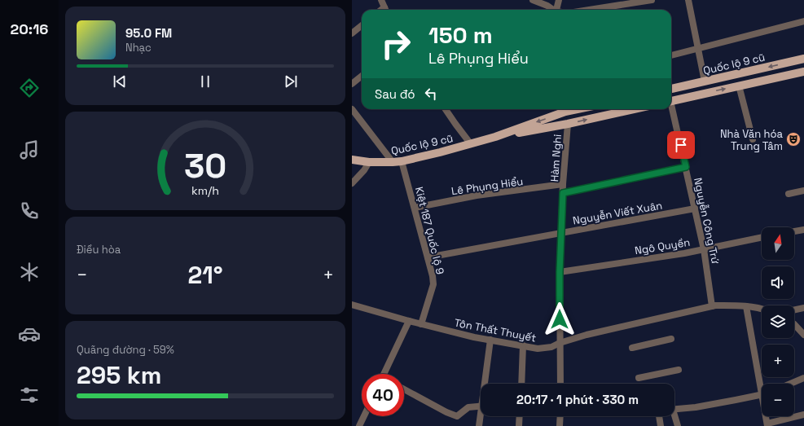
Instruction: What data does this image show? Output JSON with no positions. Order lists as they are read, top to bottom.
{
  "streets": {
    "main road": ["Quốc lộ 9 cũ"],
    "street": [
      "Hàm Nghi",
      "Lê Phụng Hiểu",
      "Nguyễn Viết Xuân",
      "Nguyễn Công Trứ",
      "Kiệt 187 Quốc lộ 9",
      "Ngô Quyền",
      "Tôn Thất Thuyết"
    ]
  },
  "crossings": [
    ["Quốc lộ 9 cũ", "Hàm Nghi"],
    ["Quốc lộ 9 cũ", "Kiệt 187 Quốc lộ 9"],
    ["Hàm Nghi", "Lê Phụng Hiểu"],
    ["Hàm Nghi", "Nguyễn Viết Xuân"],
    ["Hàm Nghi", "Ngô Quyền"],
    ["Hàm Nghi", "Tôn Thất Thuyết"],
    ["Lê Phụng Hiểu", "Kiệt 187 Quốc lộ 9"],
    ["Nguyễn Viết Xuân", "Nguyễn Công Trứ"],
    ["Nguyễn Viết Xuân", "Kiệt 187 Quốc lộ 9"],
    ["Nguyễn Công Trứ", "Ngô Quyền"],
    ["Nguyễn Công Trứ", "Tôn Thất Thuyết"],
    ["Kiệt 187 Quốc lộ 9", "Tôn Thất Thuyết"]
  ],
  "places": {
    "theatre": ["Nhà Văn hóa Trung Tâm"]
  },
  "north": "top",
  "page": {
    "tabs": "20:16",
    "turn": ["150 m", "Lê Phụng Hiểu"],
    "song": ["95.0 FM", "Nhạc"],
    "then": "Sau đó",
    "tile": [
      "Điều hòa",
      ["Quãng đường · 59%", "295 km"]
    ],
    "map_buttons": ["+", "−"],
    "heat": ["−", "21°", "+"],
    "limit": "40",
    "trip": "20:17 · 1 phút · 330 m",
    "gauge": ["30", "km/h"]
  }
}
